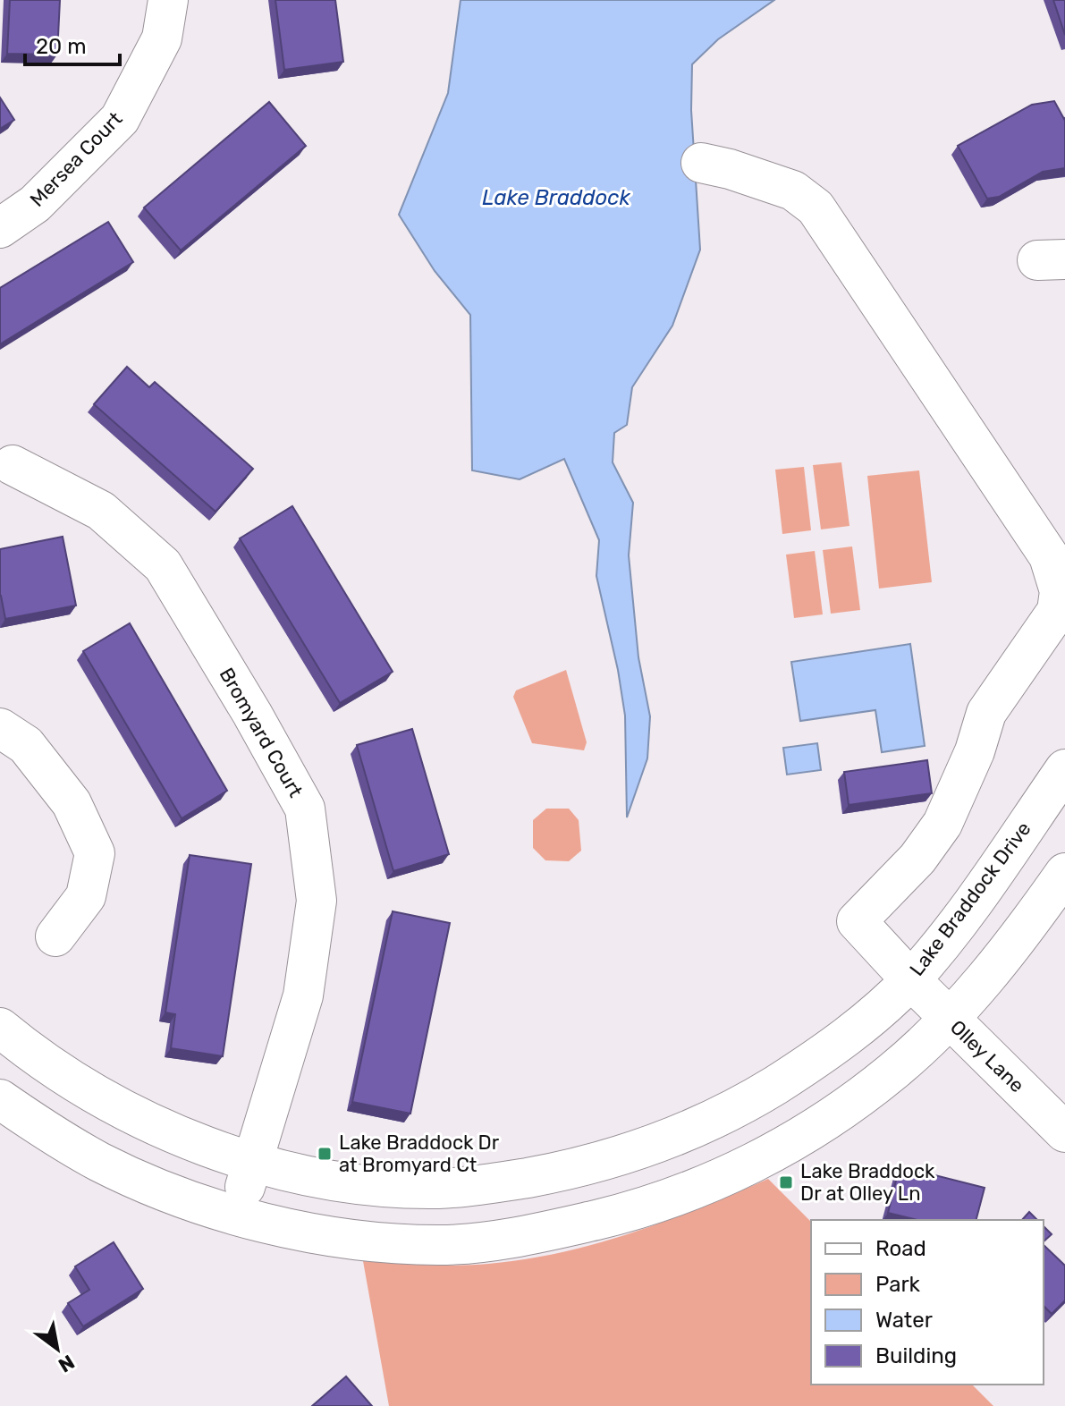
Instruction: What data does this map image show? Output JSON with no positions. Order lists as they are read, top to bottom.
{
  "streets": {
    "street": [
      "Mersea Court",
      "Bromyard Court",
      "Lake Braddock Drive",
      "Olley Lane"
    ]
  },
  "crossings": [
    ["Bromyard Court", "Lake Braddock Drive"],
    ["Lake Braddock Drive", "Olley Lane"]
  ],
  "water": ["Lake Braddock"],
  "places": {
    "transit": ["Lake Braddock Dr at Bromyard Ct", "Lake Braddock Dr at Olley Ln"]
  },
  "legend": [
    "Road",
    "Park",
    "Water",
    "Building"
  ],
  "scale_bar": "20 m",
  "north": "bottom right"
}
